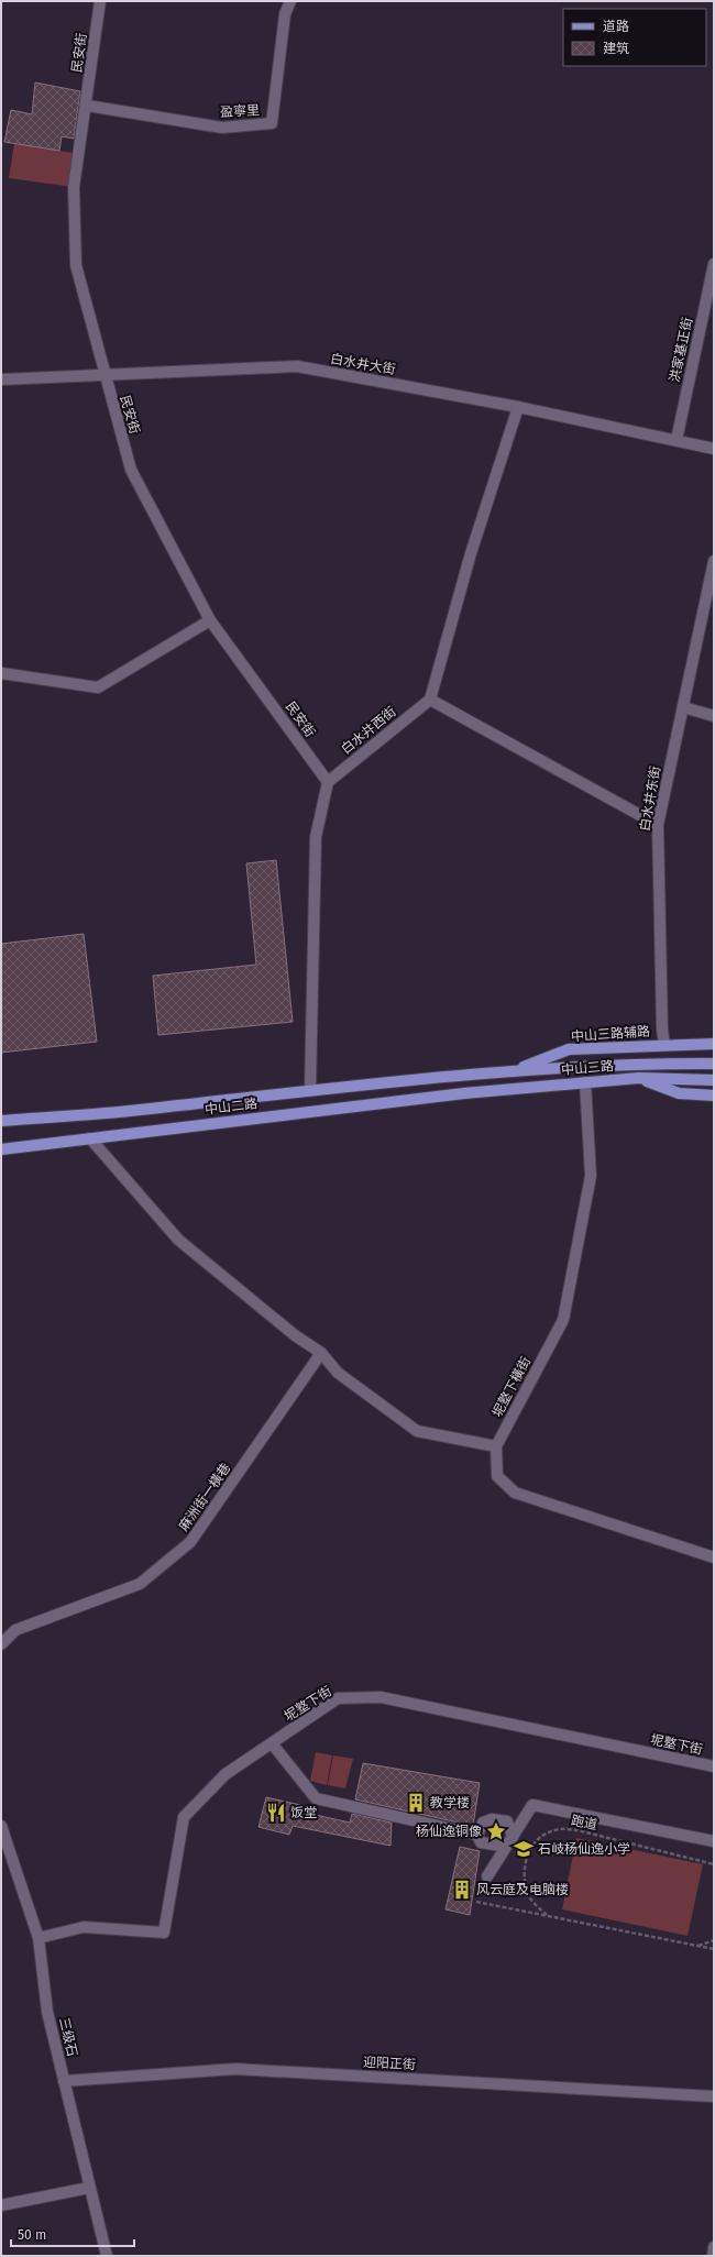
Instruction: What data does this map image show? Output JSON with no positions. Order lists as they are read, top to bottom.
{
  "streets": {
    "main road": ["中山三路辅路", "中山三路", "中山二路"],
    "street": [
      "民安街",
      "盈寧里",
      "洪家基正街",
      "白水井大街",
      "白水井西街",
      "白水井东街",
      "坭墪下橫街",
      "麻洲街一橫巷",
      "坭墪下街",
      "三级石",
      "迎阳正街"
    ],
    "path": ["跑道"]
  },
  "crossings": [
    ["民安街", "盈寧里"],
    ["民安街", "白水井大街"],
    ["民安街", "白水井西街"],
    ["洪家基正街", "白水井大街"],
    ["白水井东街", "中山三路辅路"],
    ["中山三路辅路", "中山三路"],
    ["中山三路", "中山二路"],
    ["中山三路", "坭墪下橫街"],
    ["坭墪下街", "三级石"],
    ["三级石", "迎阳正街"]
  ],
  "places": {
    "building": ["教学楼", "风云庭及电脑楼"],
    "restaurant": ["饭堂"],
    "place": ["杨仙逸铜像"],
    "school or university": ["石岐杨仙逸小学"]
  },
  "legend": ["道路", "建筑"],
  "scale_bar": "50 m"
}
